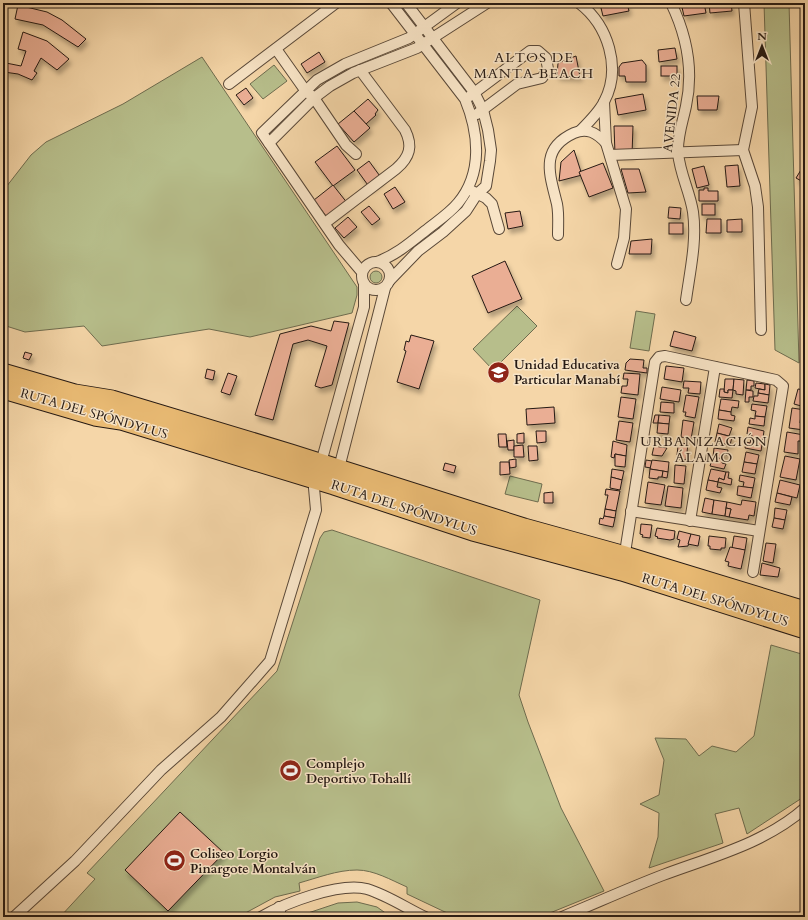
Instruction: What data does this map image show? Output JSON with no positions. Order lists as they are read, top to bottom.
{
  "streets": {
    "highway": ["RUTA DEL SPÓNDYLUS"],
    "street": ["AVENIDA 22"]
  },
  "districts": ["ALTOS DE MANTA BEACH", "URBANIZACIÓN ÁLAMO"],
  "places": {
    "school or university": ["Unidad Educativa Particular Manabí"],
    "sports": ["Complejo Deportivo Tohallí", "Coliseo Lorgio Pinargote Montalván"]
  },
  "north": "top"
}
